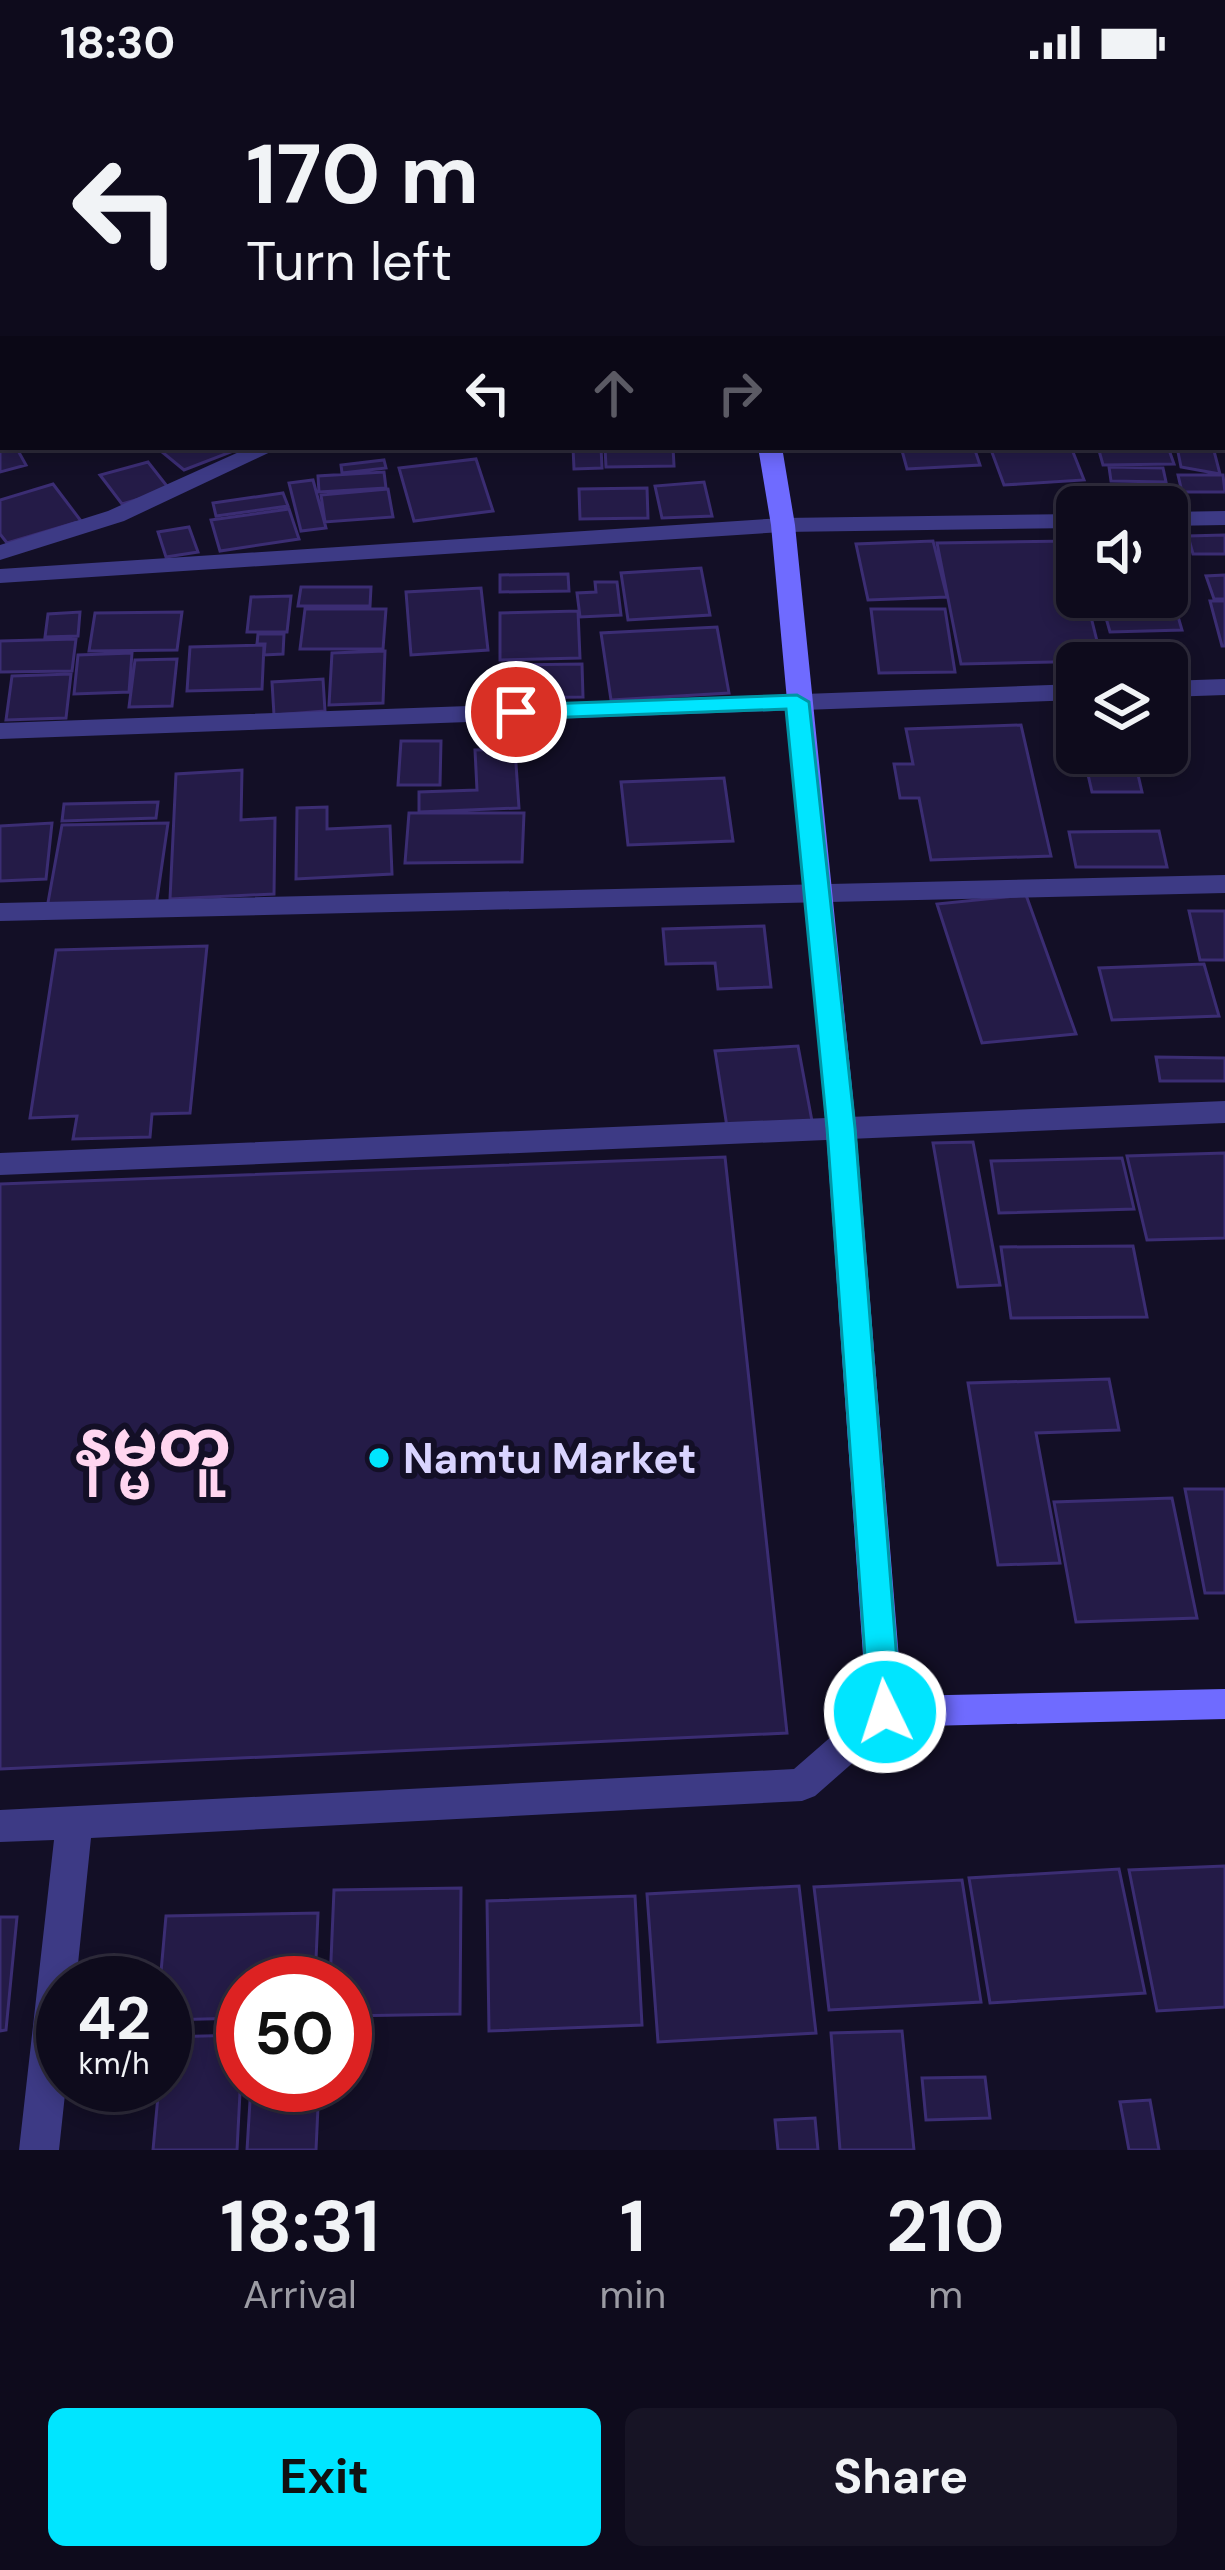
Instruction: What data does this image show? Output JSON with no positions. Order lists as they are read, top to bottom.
{
  "districts": ["နမ္မတူ"],
  "places": ["Namtu Market"],
  "page": {
    "status": "18:30",
    "turn": ["170 m", "Turn left"],
    "speed": "42 km/h",
    "limit": "50",
    "eta": [
      "18:31",
      "Arrival",
      "1",
      "min",
      "210",
      "m"
    ],
    "buttons": ["Exit", "Share"]
  }
}
